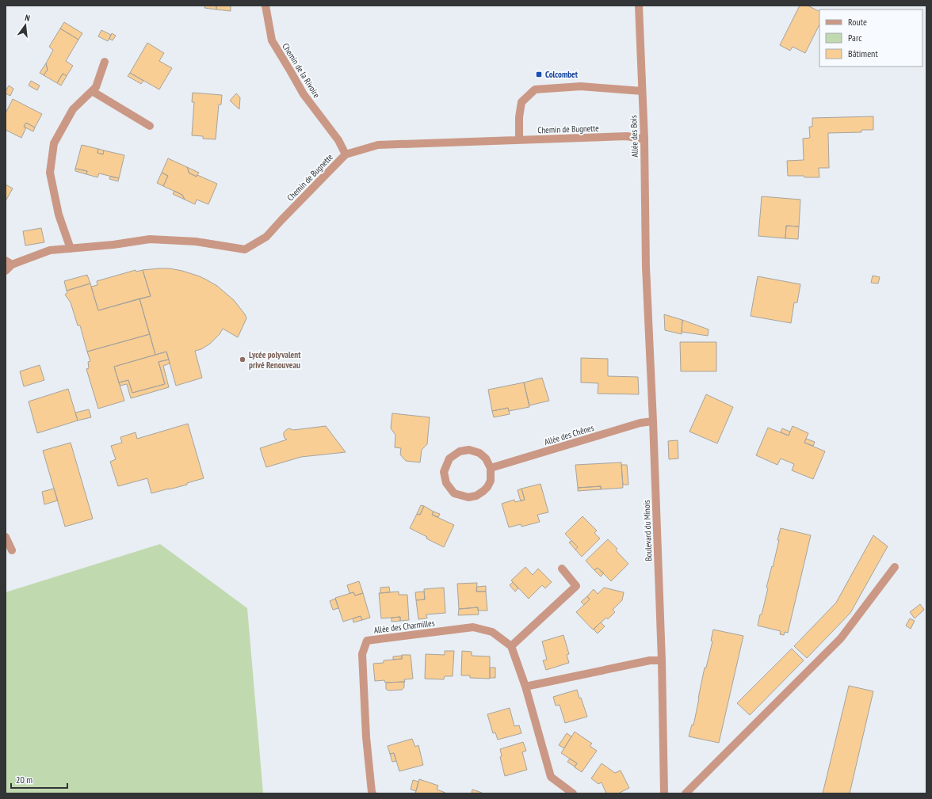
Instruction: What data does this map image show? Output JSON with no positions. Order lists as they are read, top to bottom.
{
  "streets": {
    "street": [
      "Chemin de la Rivoire",
      "Chemin de Bugnette",
      "Allée des Bois",
      "Allée des Chênes",
      "Boulevard du Minois",
      "Allée des Charmilles"
    ]
  },
  "crossings": [
    ["Chemin de la Rivoire", "Chemin de Bugnette"],
    ["Chemin de Bugnette", "Allée des Bois"],
    ["Allée des Bois", "Boulevard du Minois"],
    ["Allée des Chênes", "Boulevard du Minois"]
  ],
  "places": {
    "transit": ["Colcombet"],
    "other": ["Lycée polyvalent privé Renouveau"]
  },
  "legend": ["Route", "Parc", "Bâtiment"],
  "scale_bar": "20 m",
  "north": "top"
}
